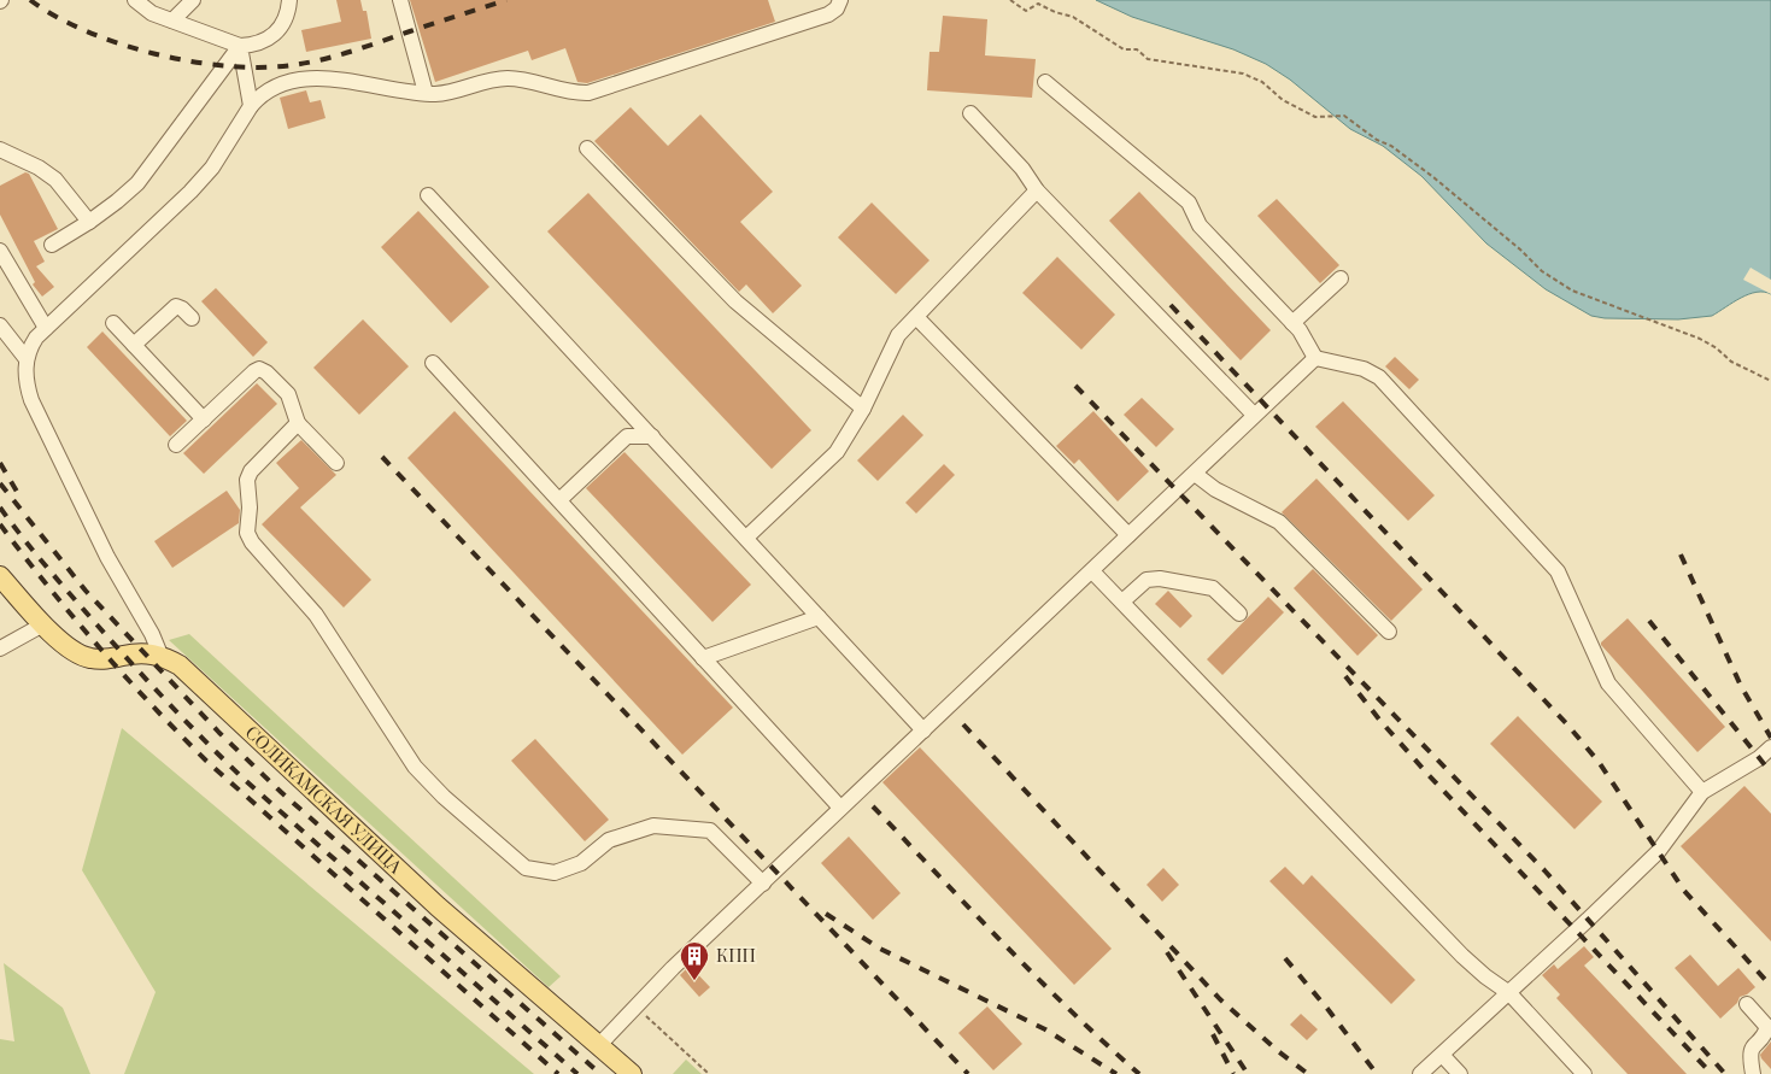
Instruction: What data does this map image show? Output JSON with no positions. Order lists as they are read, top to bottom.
{
  "streets": {
    "main road": ["СОЛИКАМСКАЯ УЛИЦА"]
  },
  "places": {
    "building": ["КПП"]
  }
}
